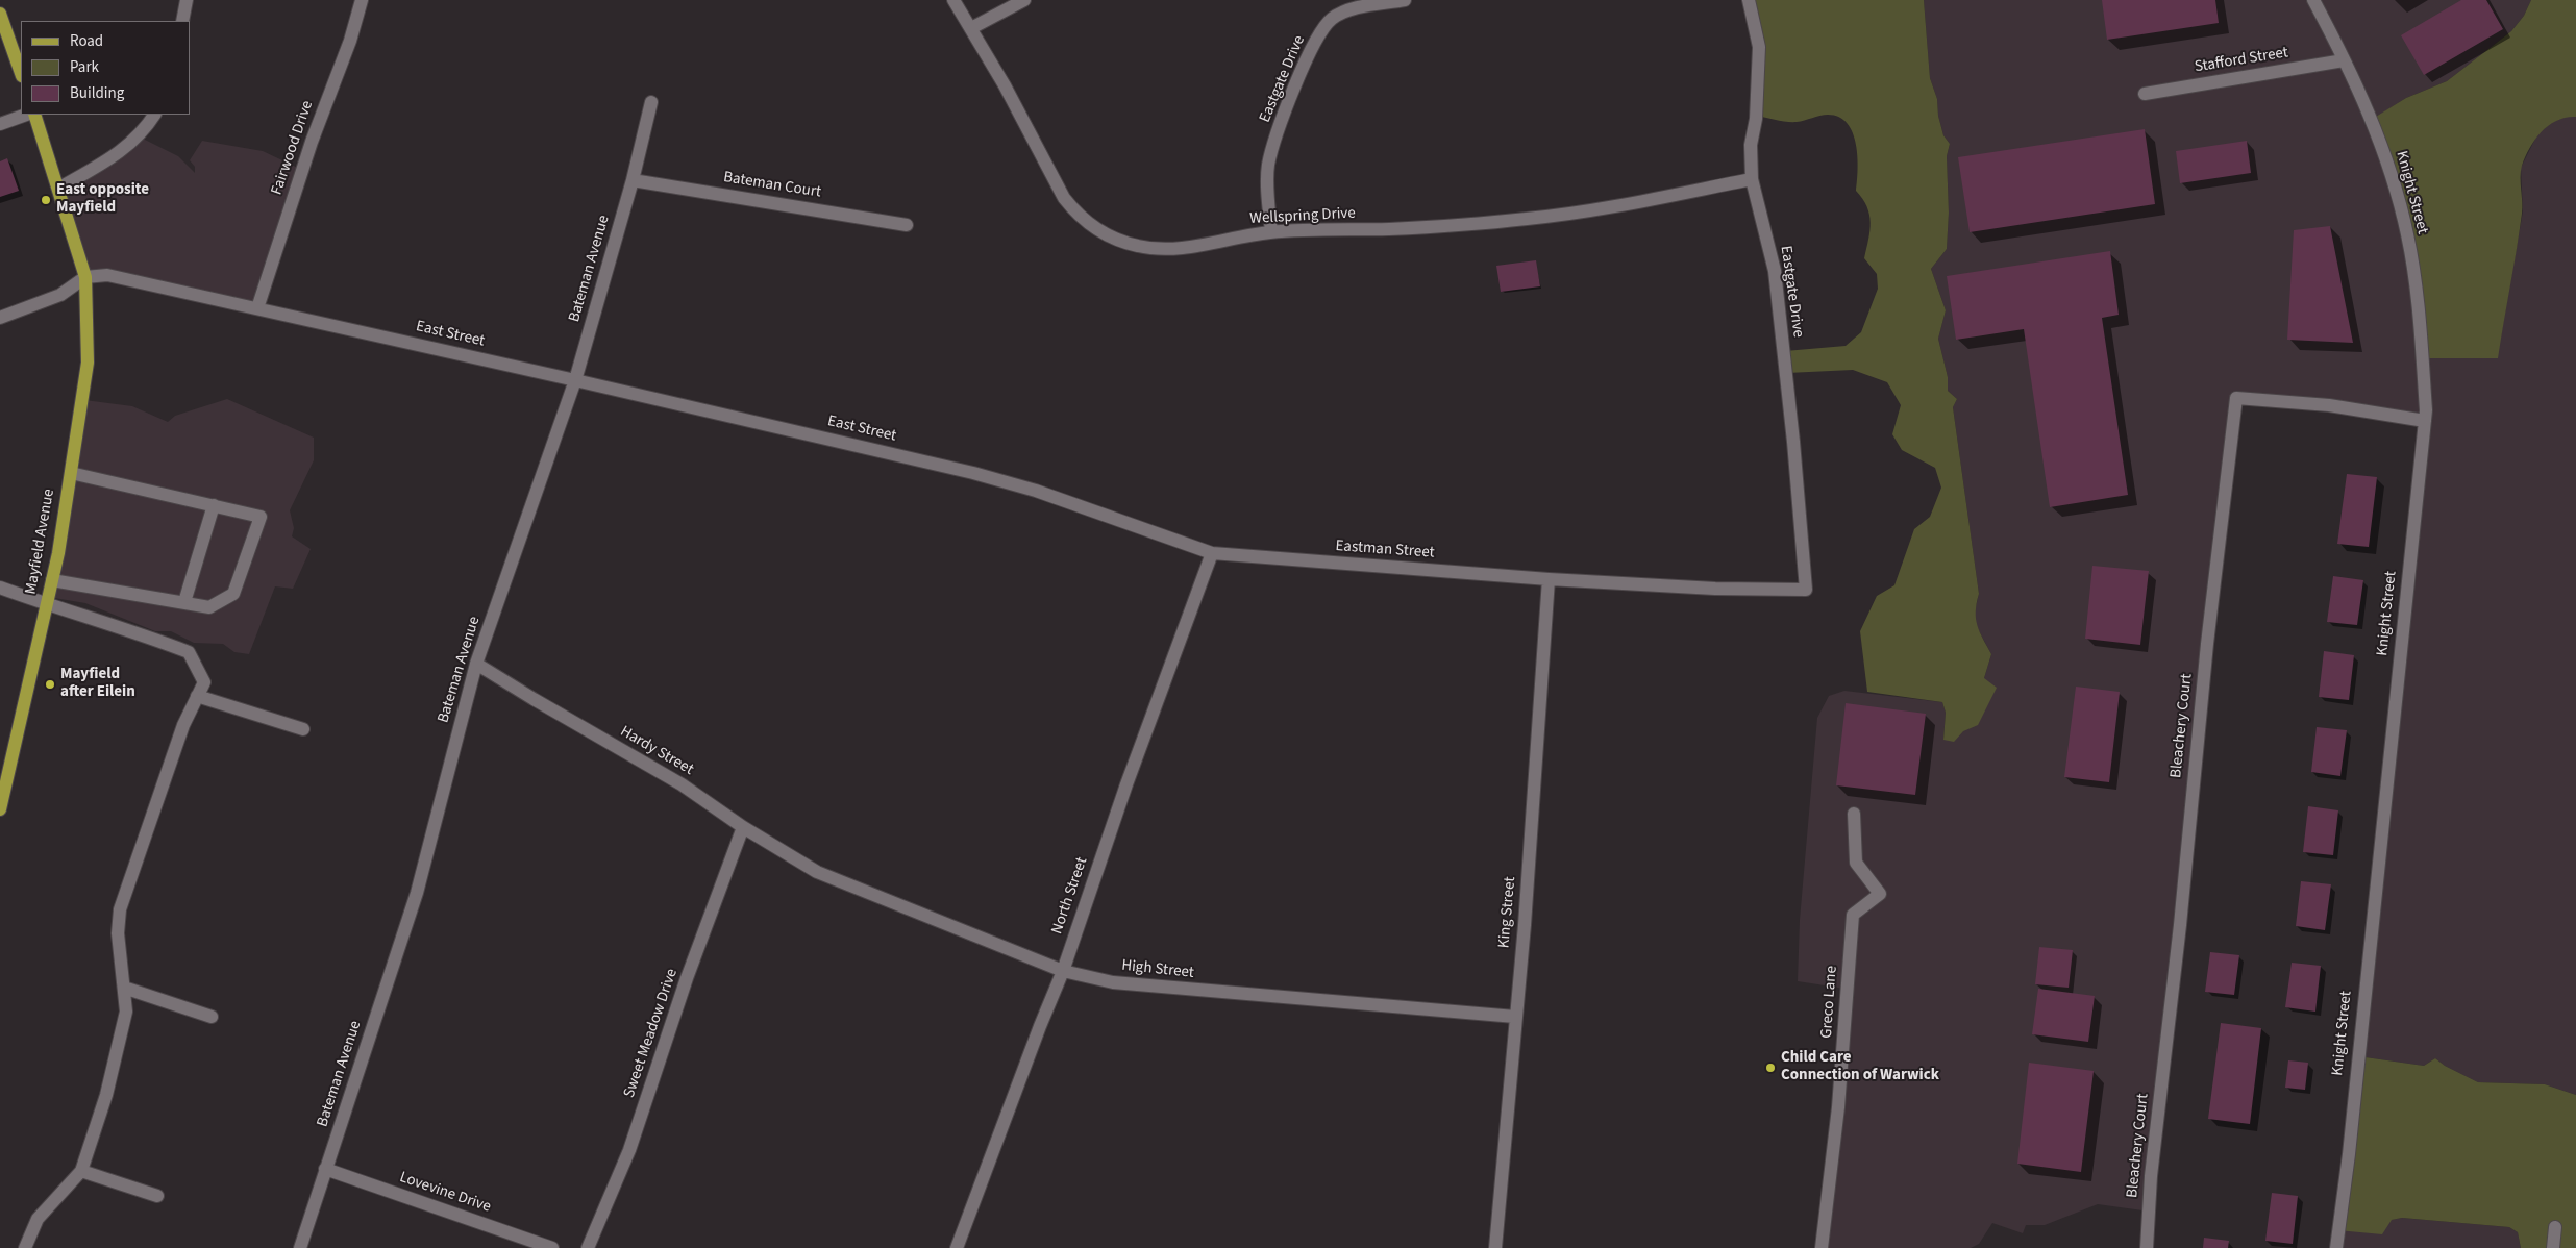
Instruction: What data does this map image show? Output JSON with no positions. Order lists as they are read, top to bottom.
{
  "streets": {
    "main road": ["Mayfield Avenue"],
    "street": [
      "Stafford Street",
      "Eastgate Drive",
      "Fairwood Drive",
      "Bateman Court",
      "Knight Street",
      "Wellspring Drive",
      "Bateman Avenue",
      "East Street",
      "Eastman Street",
      "Bleachery Court",
      "Hardy Street",
      "North Street",
      "King Street",
      "High Street",
      "Greco Lane",
      "Sweet Meadow Drive",
      "Lovevine Drive"
    ]
  },
  "crossings": [
    ["Stafford Street", "Knight Street"],
    ["Eastgate Drive", "Wellspring Drive"],
    ["Eastgate Drive", "Eastman Street"],
    ["Fairwood Drive", "East Street"],
    ["Bateman Court", "Bateman Avenue"],
    ["Knight Street", "Bleachery Court"],
    ["Bateman Avenue", "East Street"],
    ["Bateman Avenue", "Hardy Street"],
    ["Bateman Avenue", "Lovevine Drive"],
    ["East Street", "Mayfield Avenue"],
    ["East Street", "Eastman Street"],
    ["Eastman Street", "North Street"],
    ["Eastman Street", "King Street"],
    ["Hardy Street", "High Street"],
    ["Hardy Street", "Sweet Meadow Drive"],
    ["North Street", "High Street"],
    ["King Street", "High Street"]
  ],
  "places": ["East opposite Mayfield", "Mayfield after Eilein", "Child Care Connection of Warwick"],
  "legend": ["Road", "Park", "Building"]
}
